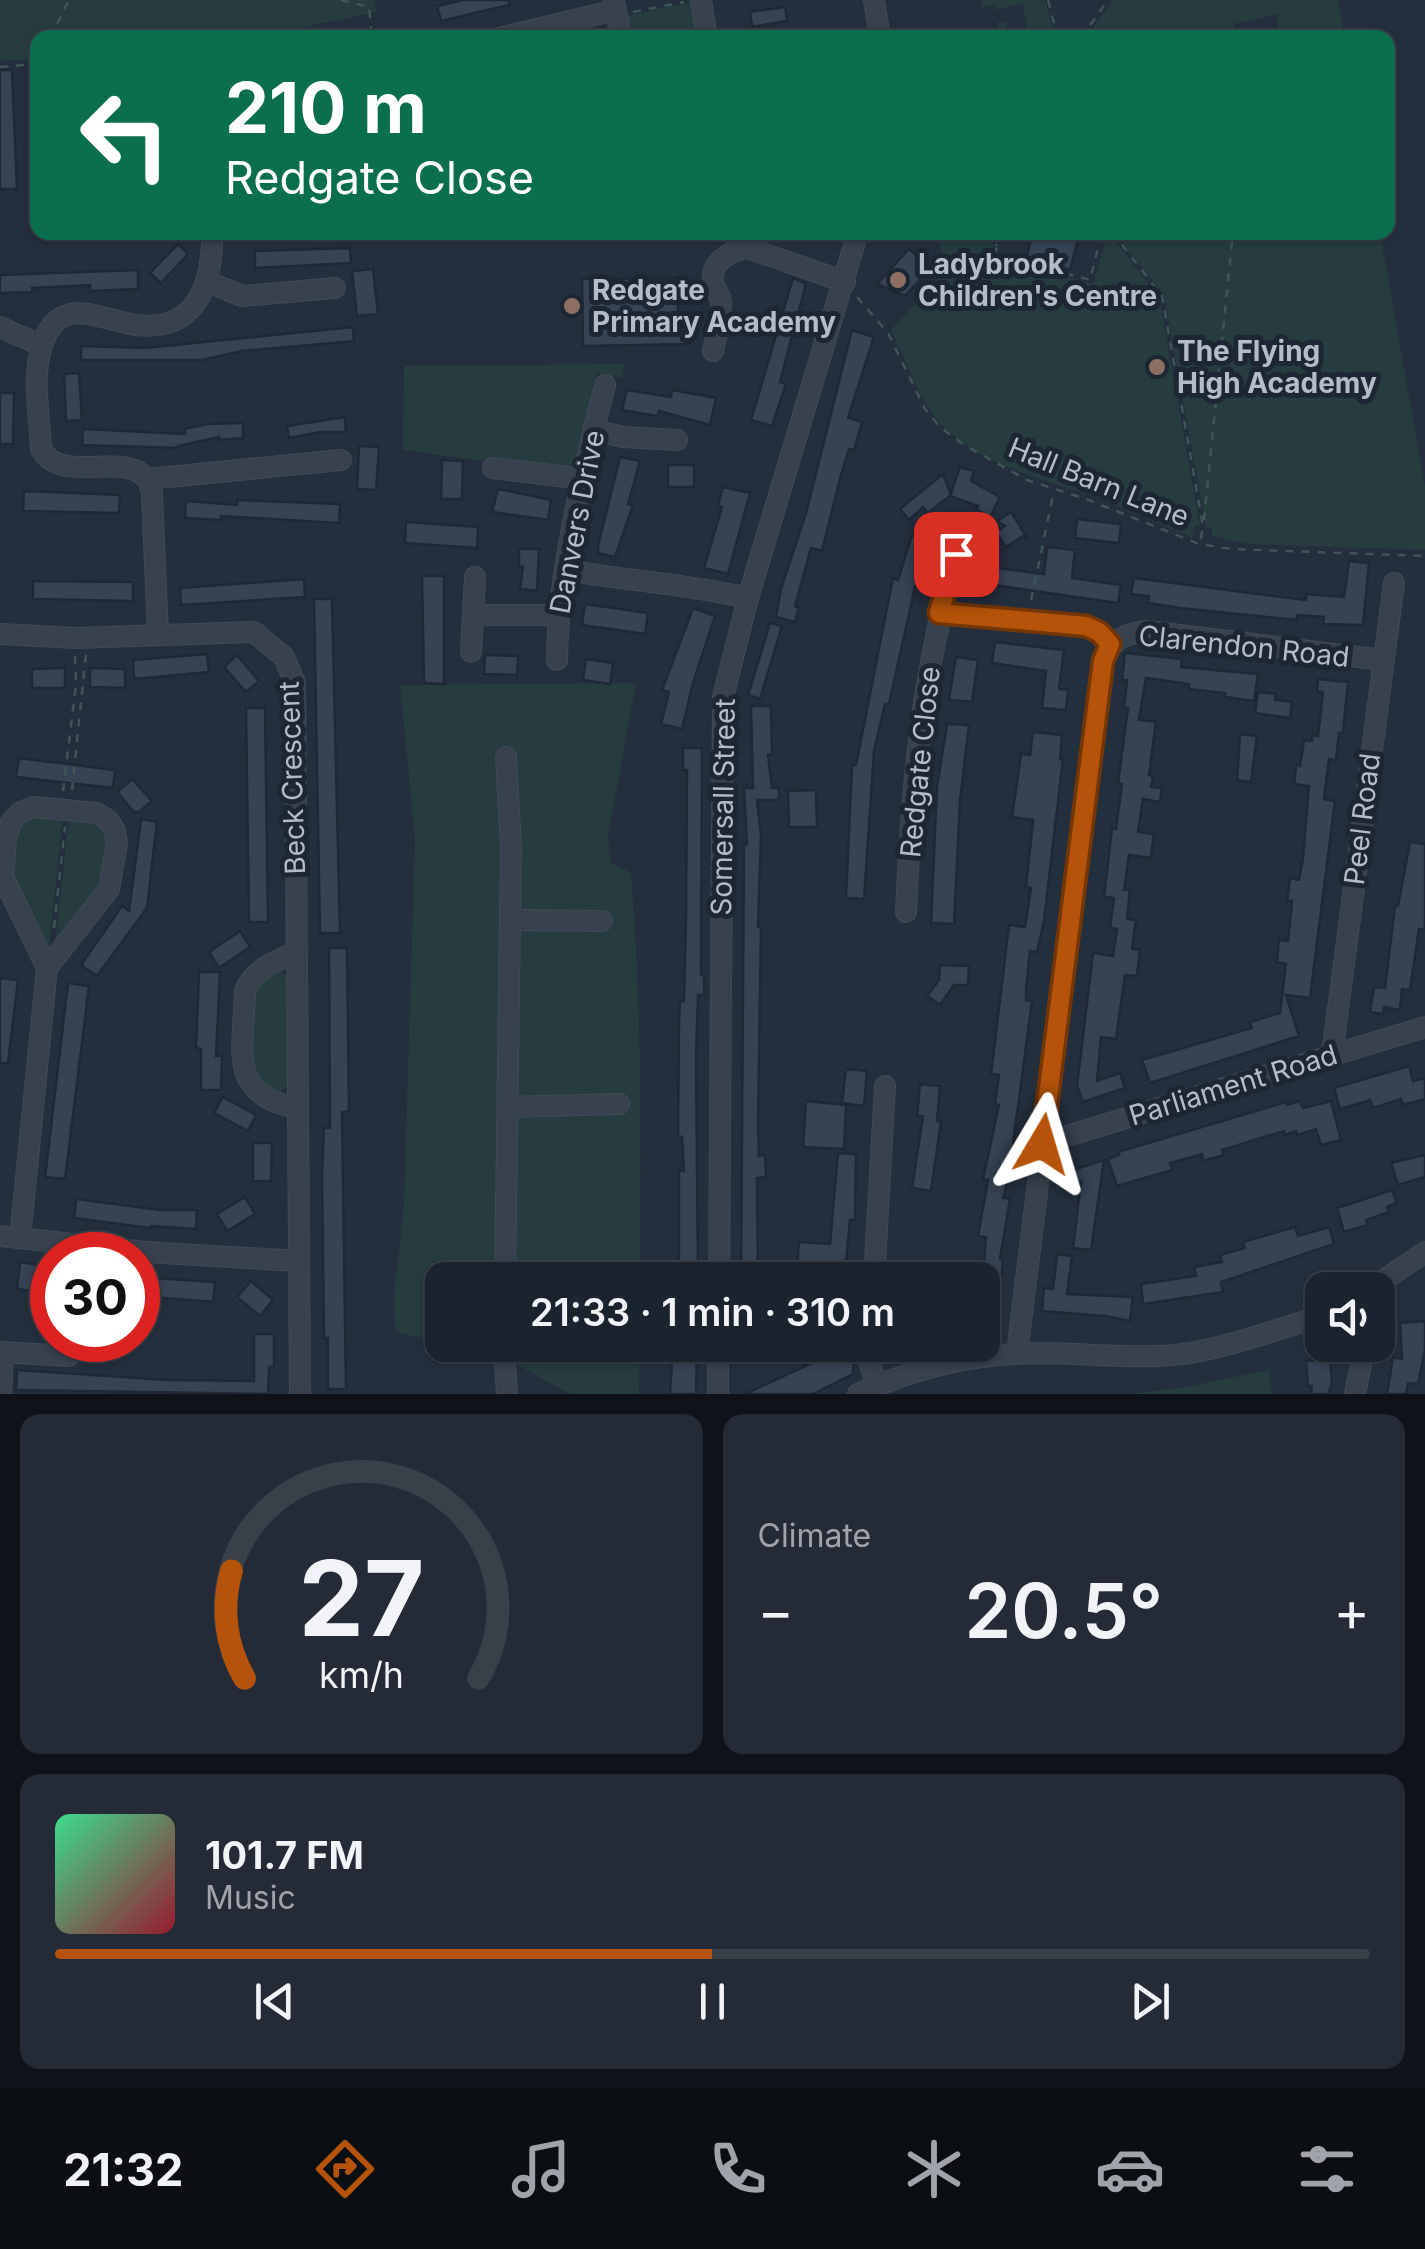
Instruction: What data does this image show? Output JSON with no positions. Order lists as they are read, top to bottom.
{
  "streets": {
    "street": [
      "Danvers Drive",
      "Clarendon Road",
      "Redgate Close",
      "Beck Crescent",
      "Somersall Street",
      "Peel Road",
      "Parliament Road"
    ],
    "path": ["Hall Barn Lane"]
  },
  "crossings": [
    ["Hall Barn Lane", "Somersall Street"],
    ["Clarendon Road", "Peel Road"],
    ["Peel Road", "Parliament Road"]
  ],
  "places": ["Ladybrook Children's Centre", "Redgate Primary Academy", "The Flying High Academy"],
  "page": {
    "turn": ["210 m", "Redgate Close"],
    "limit": "30",
    "trip": "21:33 · 1 min · 310 m",
    "tile": "Climate",
    "heat": ["−", "20.5°", "+"],
    "song": ["101.7 FM", "Music"],
    "tabs": "21:32",
    "gauge": ["27", "km/h"]
  }
}
